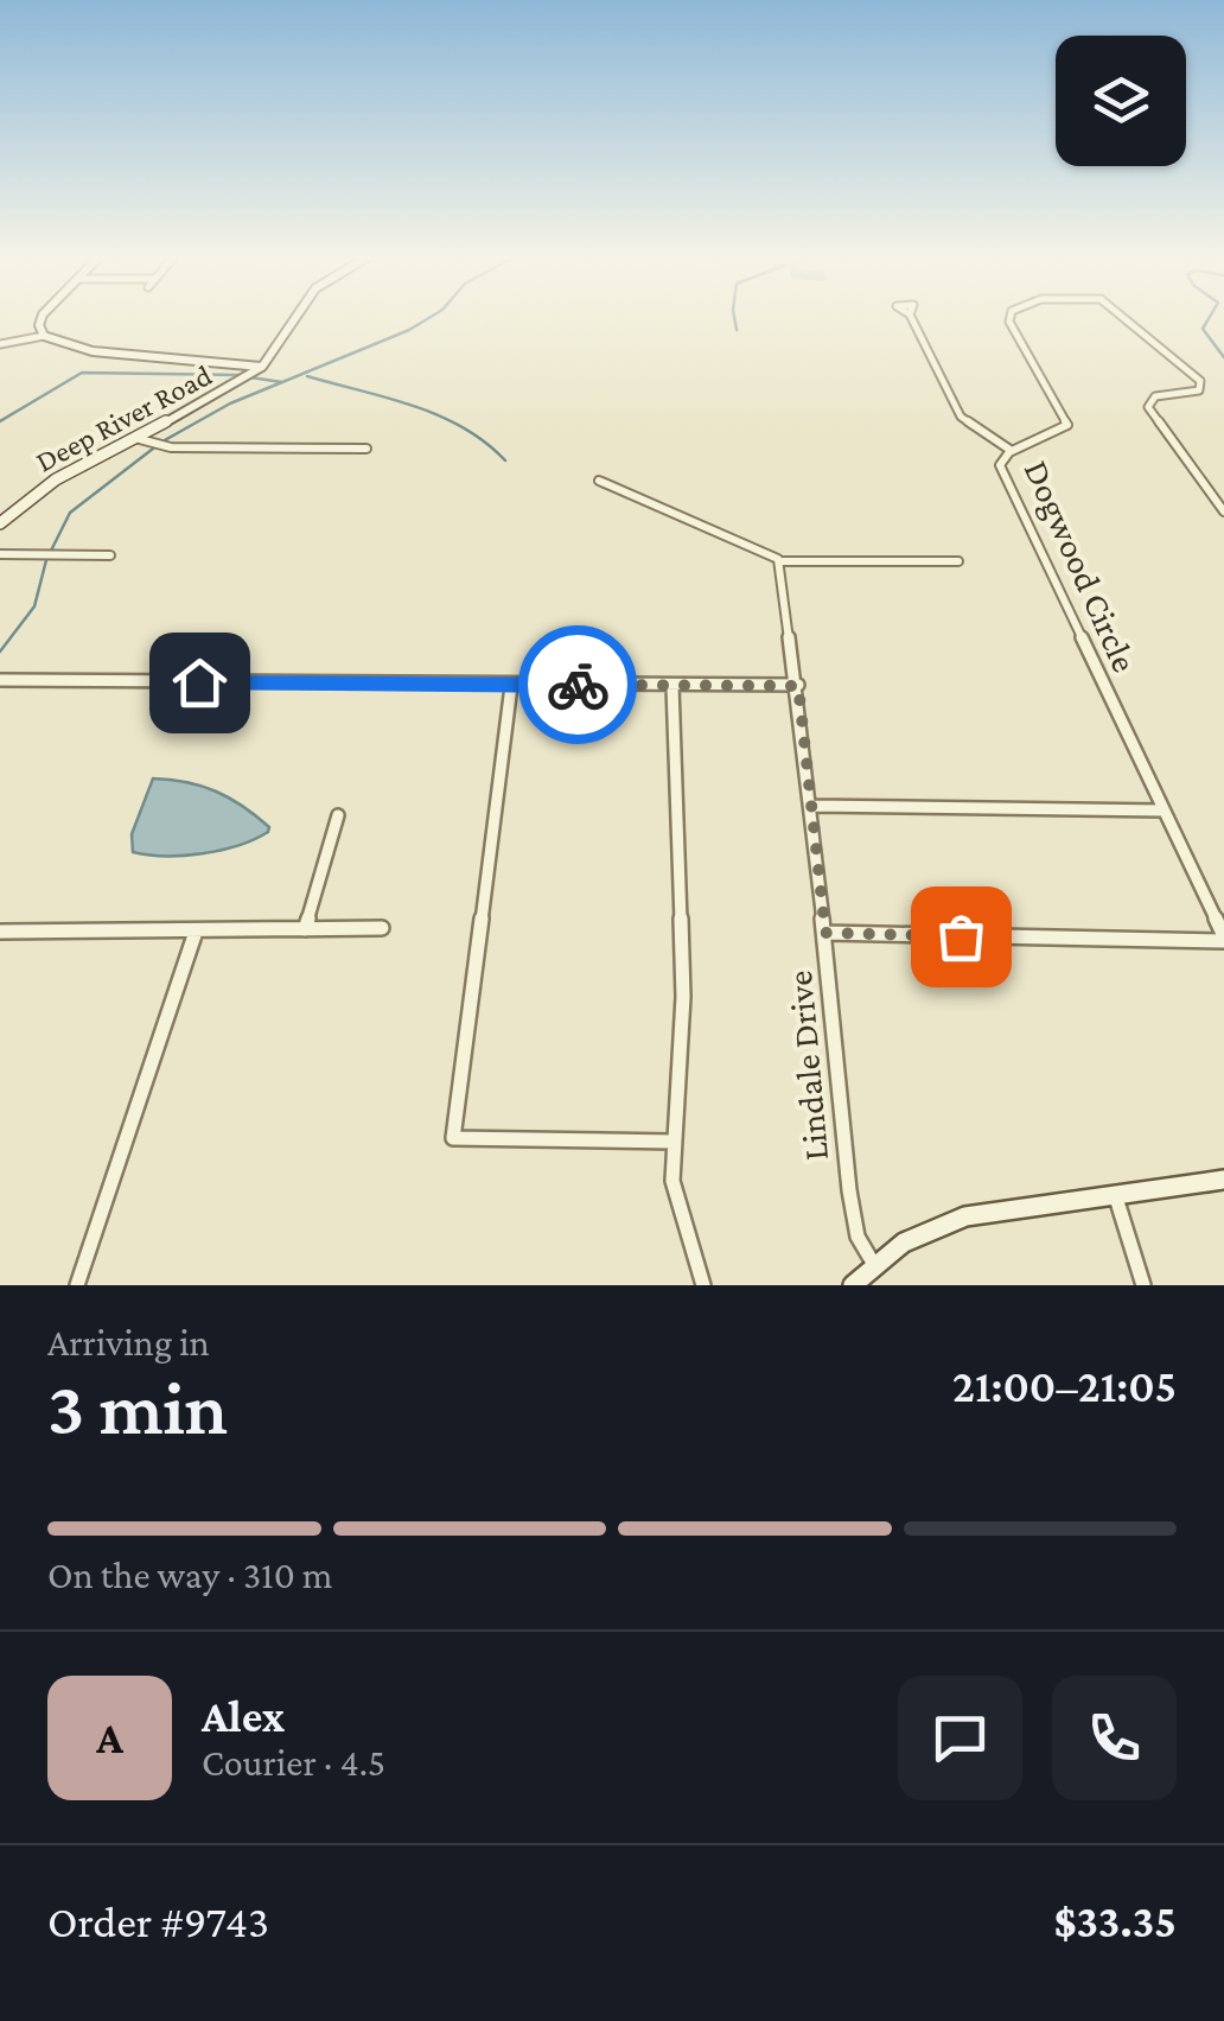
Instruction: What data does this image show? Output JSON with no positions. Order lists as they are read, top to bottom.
{
  "streets": {
    "street": ["Deep River Road", "Dogwood Circle", "Lindale Drive"]
  },
  "page": {
    "heading": ["3 min", "Arriving in", "21:00–21:05"],
    "panel": [
      "Alex",
      "Courier · 4.5",
      "Order #9743",
      "$33.35"
    ],
    "bar": "On the way · 310 m",
    "round": "A"
  }
}
